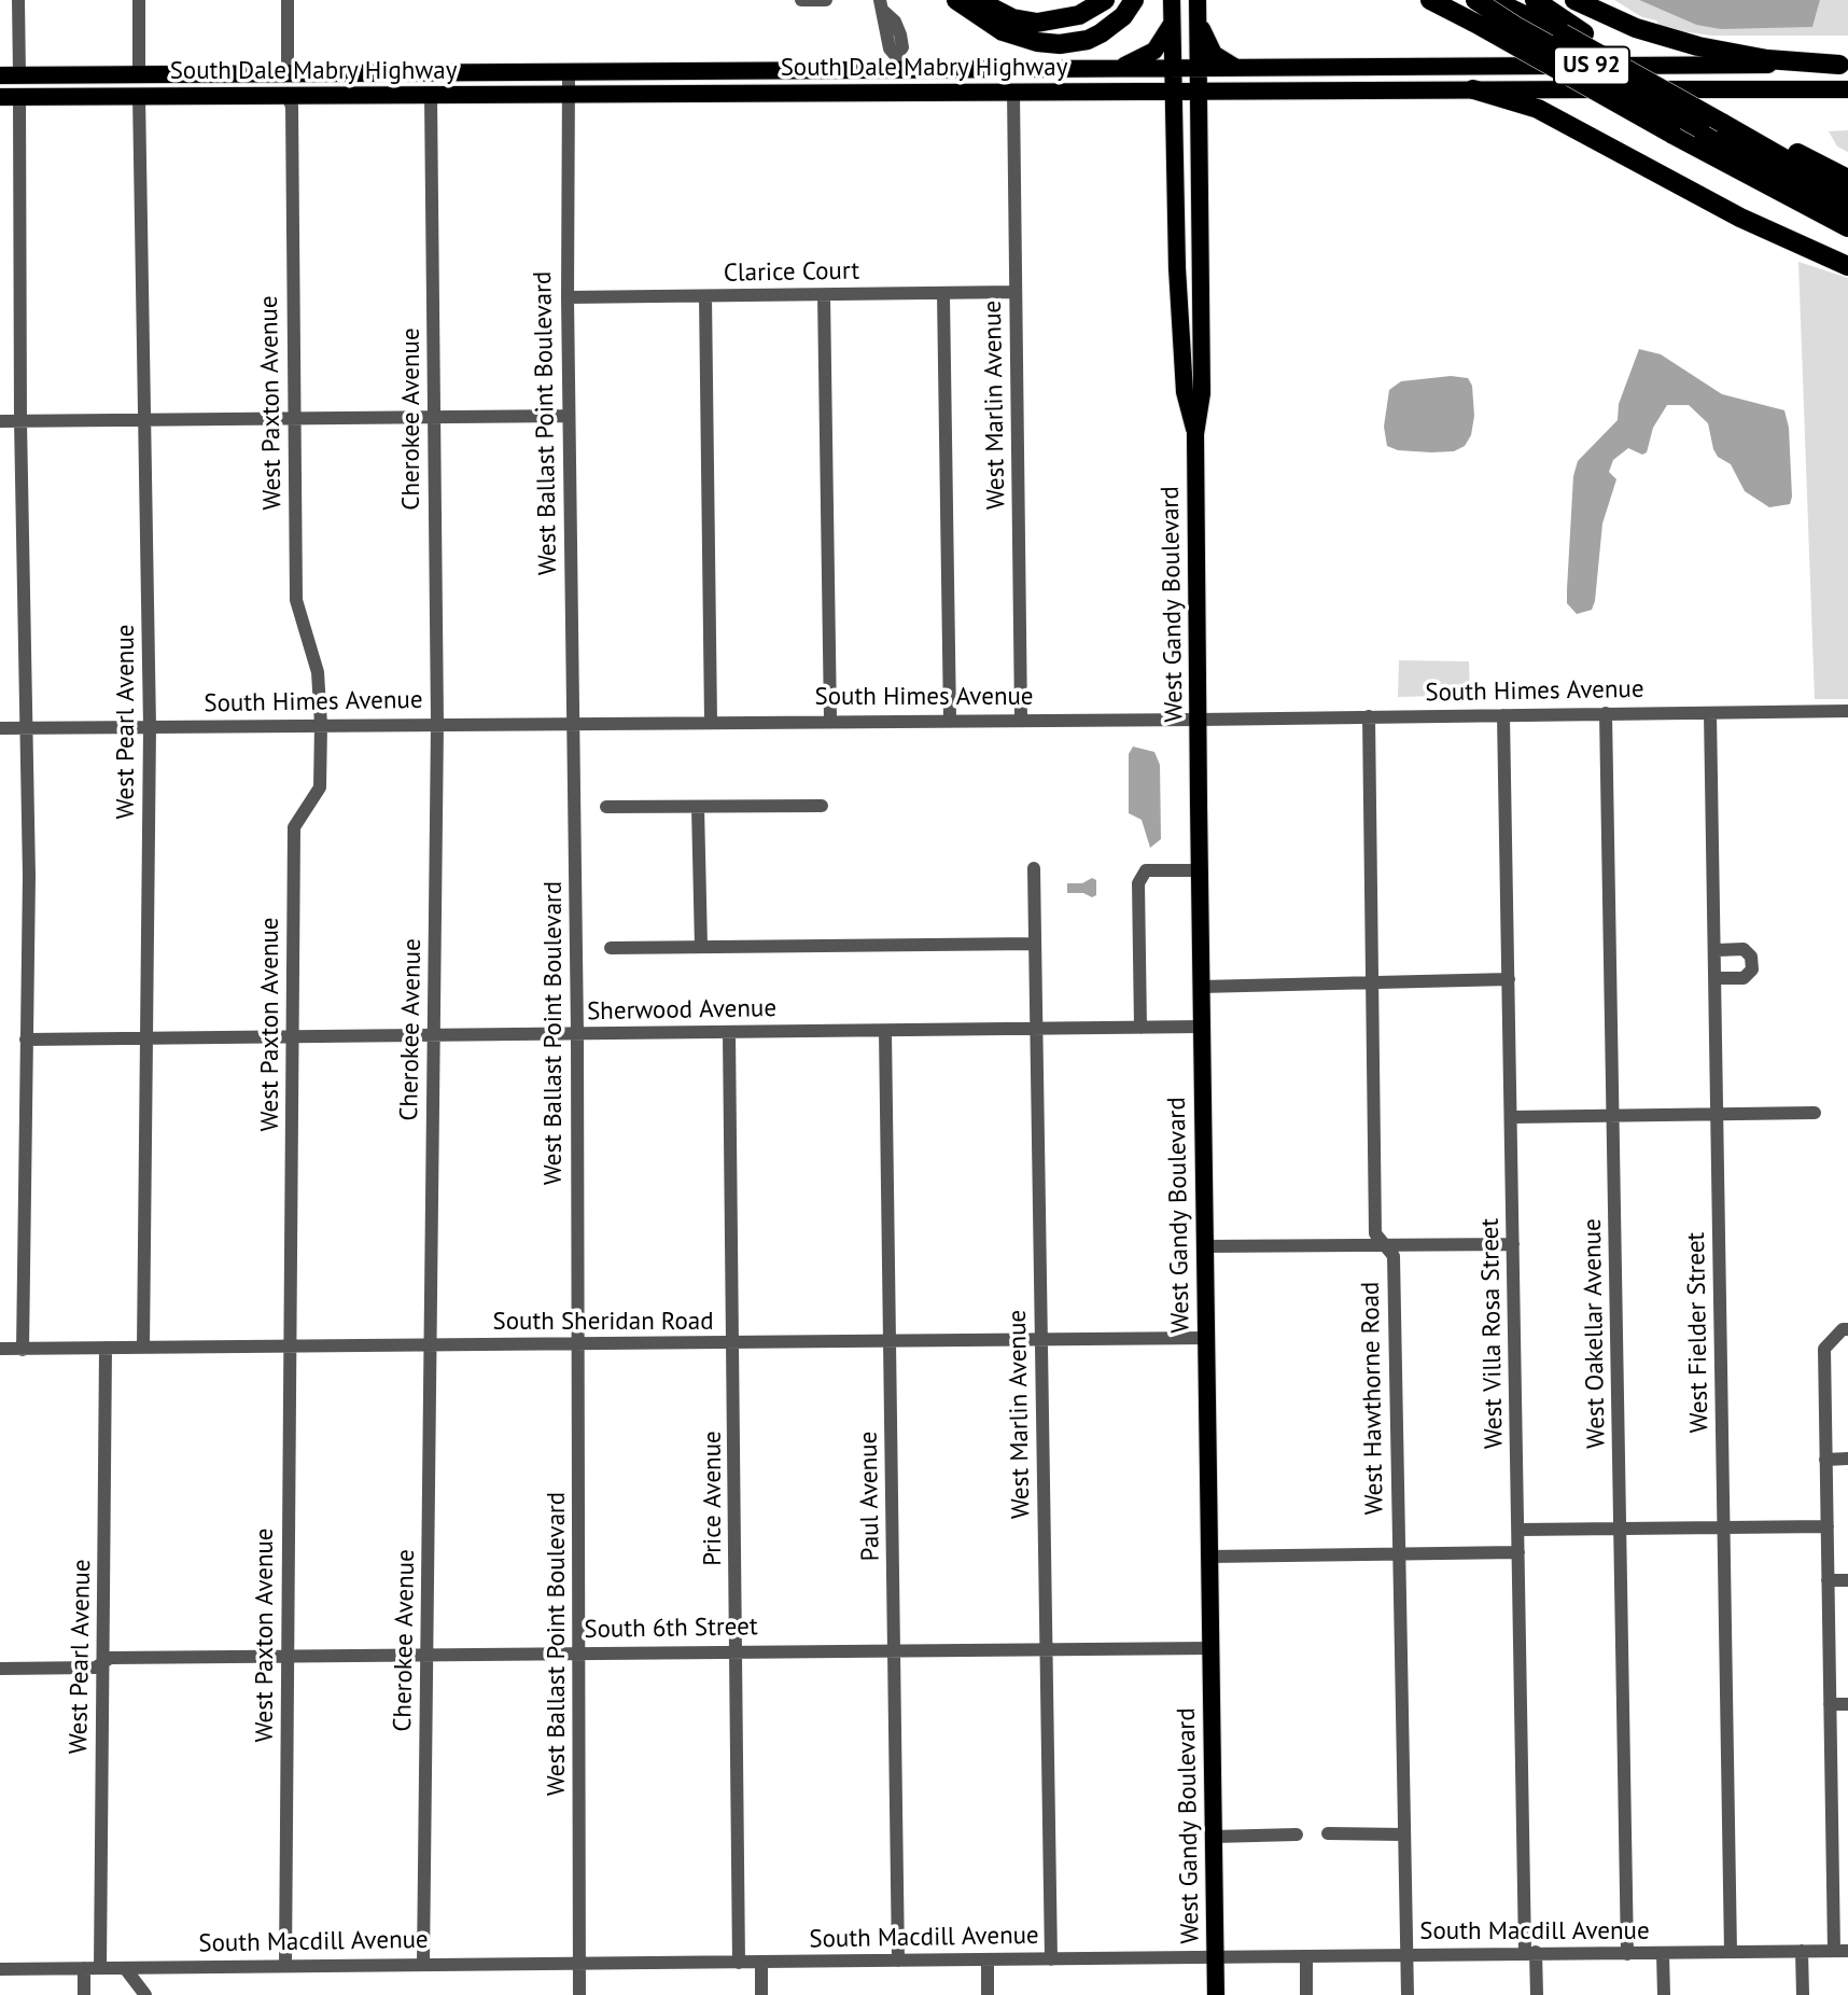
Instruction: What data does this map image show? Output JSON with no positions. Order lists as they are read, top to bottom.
{
  "streets": {
    "main road": ["US 92", "South Dale Mabry Highway", "West Gandy Boulevard"],
    "street": [
      "Clarice Court",
      "West Paxton Avenue",
      "West Marlin Avenue",
      "Cherokee Avenue",
      "West Ballast Point Boulevard",
      "South Himes Avenue",
      "West Pearl Avenue",
      "Sherwood Avenue",
      "South Sheridan Road",
      "West Fielder Street",
      "West Villa Rosa Street",
      "West Oakellar Avenue",
      "West Hawthorne Road",
      "Paul Avenue",
      "Price Avenue",
      "South 6th Street",
      "South Macdill Avenue"
    ]
  },
  "crossings": [
    ["South Dale Mabry Highway", "West Paxton Avenue"],
    ["South Dale Mabry Highway", "West Marlin Avenue"],
    ["South Dale Mabry Highway", "Cherokee Avenue"],
    ["South Dale Mabry Highway", "West Ballast Point Boulevard"],
    ["South Dale Mabry Highway", "West Gandy Boulevard"],
    ["South Dale Mabry Highway", "West Pearl Avenue"],
    ["Clarice Court", "West Marlin Avenue"],
    ["Clarice Court", "West Ballast Point Boulevard"],
    ["West Paxton Avenue", "South Himes Avenue"],
    ["West Paxton Avenue", "Sherwood Avenue"],
    ["West Paxton Avenue", "South Sheridan Road"],
    ["West Paxton Avenue", "South 6th Street"],
    ["West Paxton Avenue", "South Macdill Avenue"],
    ["West Marlin Avenue", "South Himes Avenue"],
    ["West Marlin Avenue", "Sherwood Avenue"],
    ["West Marlin Avenue", "South Sheridan Road"],
    ["West Marlin Avenue", "South 6th Street"],
    ["West Marlin Avenue", "South Macdill Avenue"],
    ["Cherokee Avenue", "South Himes Avenue"],
    ["Cherokee Avenue", "Sherwood Avenue"],
    ["Cherokee Avenue", "South Sheridan Road"],
    ["Cherokee Avenue", "South 6th Street"],
    ["Cherokee Avenue", "South Macdill Avenue"],
    ["West Ballast Point Boulevard", "South Himes Avenue"],
    ["West Ballast Point Boulevard", "Sherwood Avenue"],
    ["West Ballast Point Boulevard", "South Sheridan Road"],
    ["West Ballast Point Boulevard", "South 6th Street"],
    ["West Ballast Point Boulevard", "South Macdill Avenue"],
    ["West Gandy Boulevard", "South Himes Avenue"],
    ["West Gandy Boulevard", "Sherwood Avenue"],
    ["West Gandy Boulevard", "South Sheridan Road"],
    ["West Gandy Boulevard", "South 6th Street"],
    ["West Gandy Boulevard", "South Macdill Avenue"],
    ["South Himes Avenue", "West Pearl Avenue"],
    ["South Himes Avenue", "West Fielder Street"],
    ["South Himes Avenue", "West Villa Rosa Street"],
    ["South Himes Avenue", "West Oakellar Avenue"],
    ["South Himes Avenue", "West Hawthorne Road"],
    ["West Pearl Avenue", "Sherwood Avenue"],
    ["West Pearl Avenue", "South Sheridan Road"],
    ["West Pearl Avenue", "South 6th Street"],
    ["West Pearl Avenue", "South Macdill Avenue"],
    ["Sherwood Avenue", "Paul Avenue"],
    ["Sherwood Avenue", "Price Avenue"],
    ["South Sheridan Road", "Paul Avenue"],
    ["South Sheridan Road", "Price Avenue"],
    ["West Fielder Street", "South Macdill Avenue"],
    ["West Villa Rosa Street", "South Macdill Avenue"],
    ["West Oakellar Avenue", "South Macdill Avenue"],
    ["West Hawthorne Road", "South Macdill Avenue"],
    ["Paul Avenue", "South 6th Street"],
    ["Paul Avenue", "South Macdill Avenue"],
    ["Price Avenue", "South 6th Street"],
    ["Price Avenue", "South Macdill Avenue"]
  ]
}
